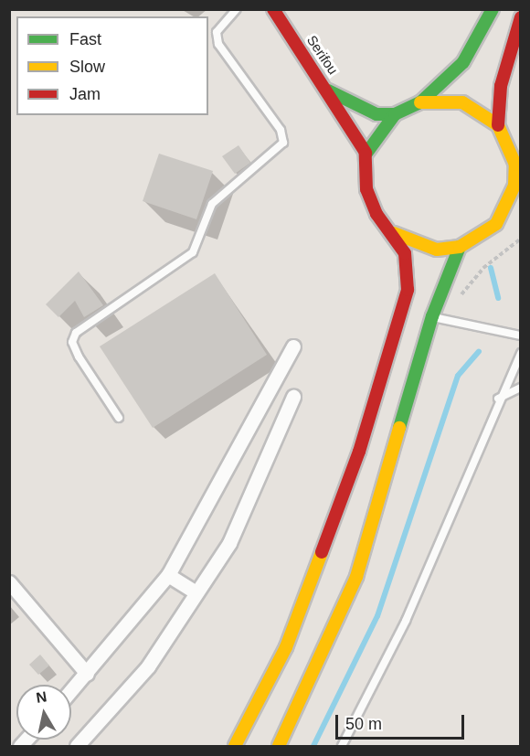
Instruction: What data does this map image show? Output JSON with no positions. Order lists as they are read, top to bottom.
{
  "streets": {
    "main road": ["Serifou"]
  },
  "legend": ["Fast", "Slow", "Jam"],
  "scale_bar": "50 m",
  "north": "top"
}
